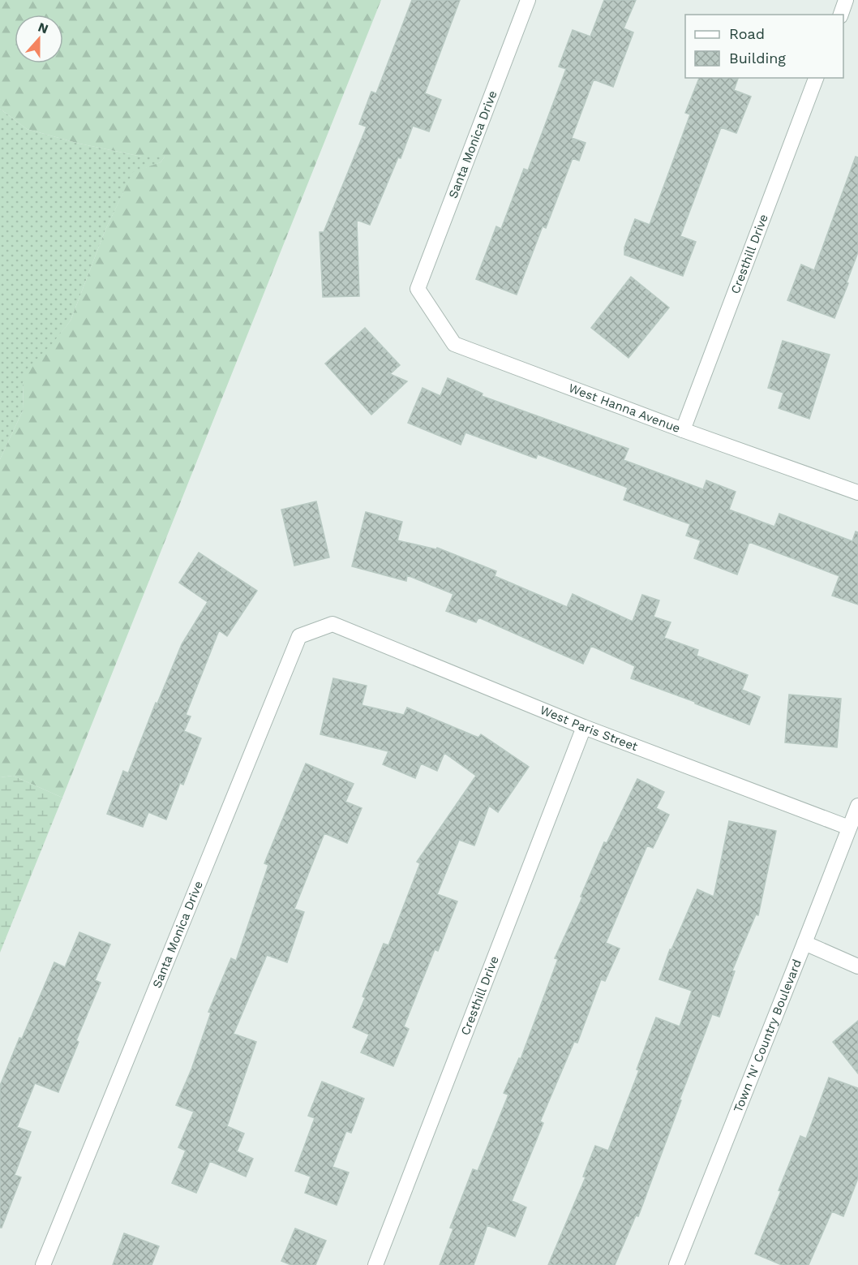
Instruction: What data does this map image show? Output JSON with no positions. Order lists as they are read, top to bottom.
{
  "streets": {
    "street": [
      "Santa Monica Drive",
      "Cresthill Drive",
      "West Hanna Avenue",
      "West Paris Street",
      "Town 'N' Country Boulevard"
    ]
  },
  "crossings": [
    ["Santa Monica Drive", "West Hanna Avenue"],
    ["Santa Monica Drive", "West Paris Street"],
    ["Cresthill Drive", "West Hanna Avenue"],
    ["Cresthill Drive", "West Paris Street"],
    ["West Paris Street", "Town 'N' Country Boulevard"]
  ],
  "legend": ["Road", "Building"],
  "north": "top"
}
